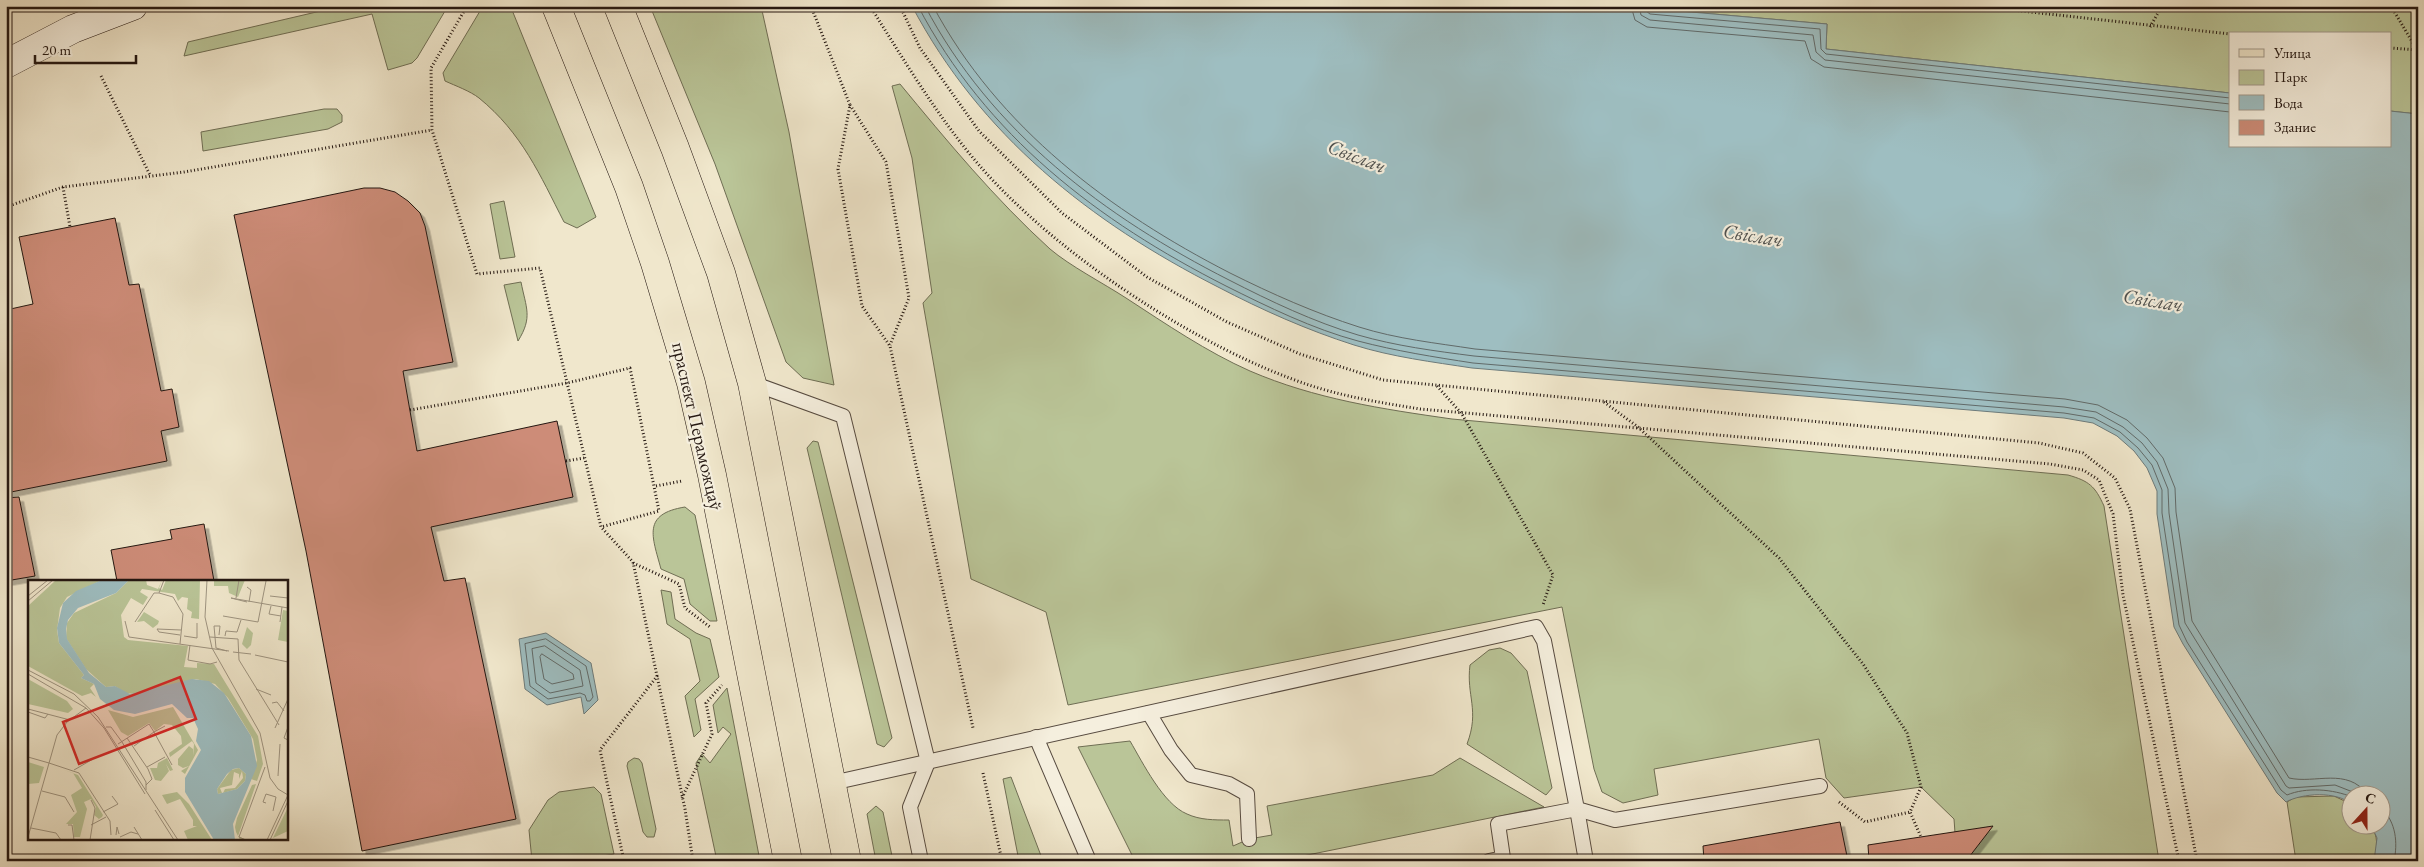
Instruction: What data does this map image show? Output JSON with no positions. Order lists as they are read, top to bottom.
{
  "streets": {
    "main road": ["праспект Пераможцаў"]
  },
  "water": ["Свіслач"],
  "legend": [
    "Улица",
    "Парк",
    "Вода",
    "Здание"
  ],
  "scale_bar": "20 m",
  "north": "top"
}
